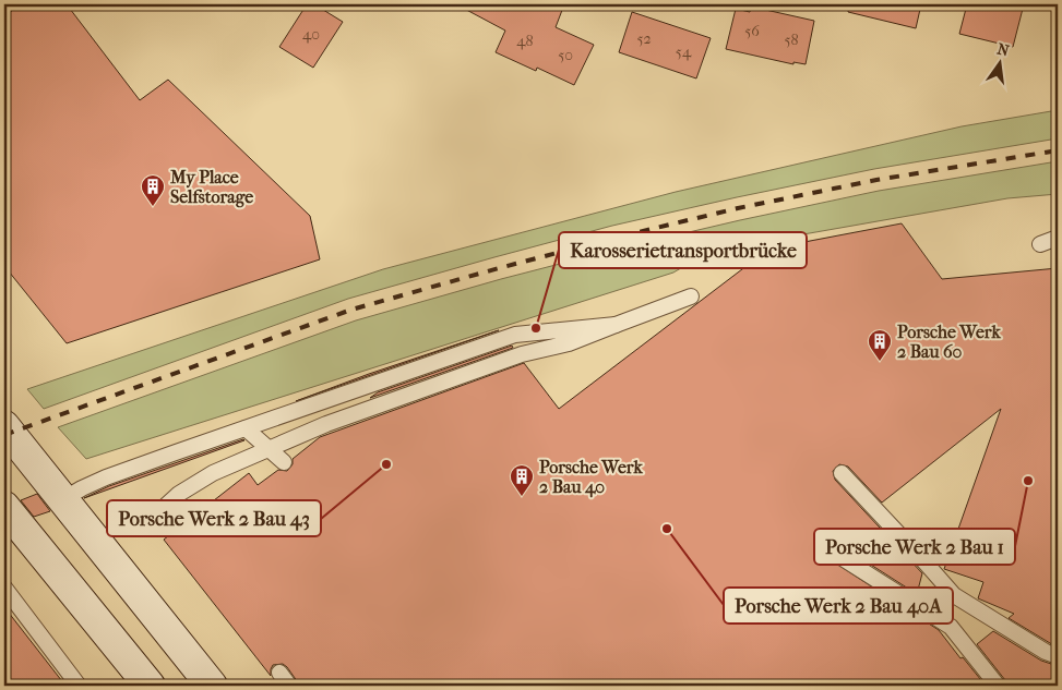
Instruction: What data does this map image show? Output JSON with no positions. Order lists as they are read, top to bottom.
{
  "places": {
    "building": ["My Place Selfstorage", "Porsche Werk 2 Bau 60", "Porsche Werk 2 Bau 40"],
    "other": [
      "Karosserietransportbrücke",
      "Porsche Werk 2 Bau 43",
      "Porsche Werk 2 Bau 1",
      "Porsche Werk 2 Bau 40A"
    ]
  },
  "house_numbers": [
    "56",
    "40",
    "52",
    "58",
    "48",
    "54",
    "50"
  ],
  "north": "top"
}
